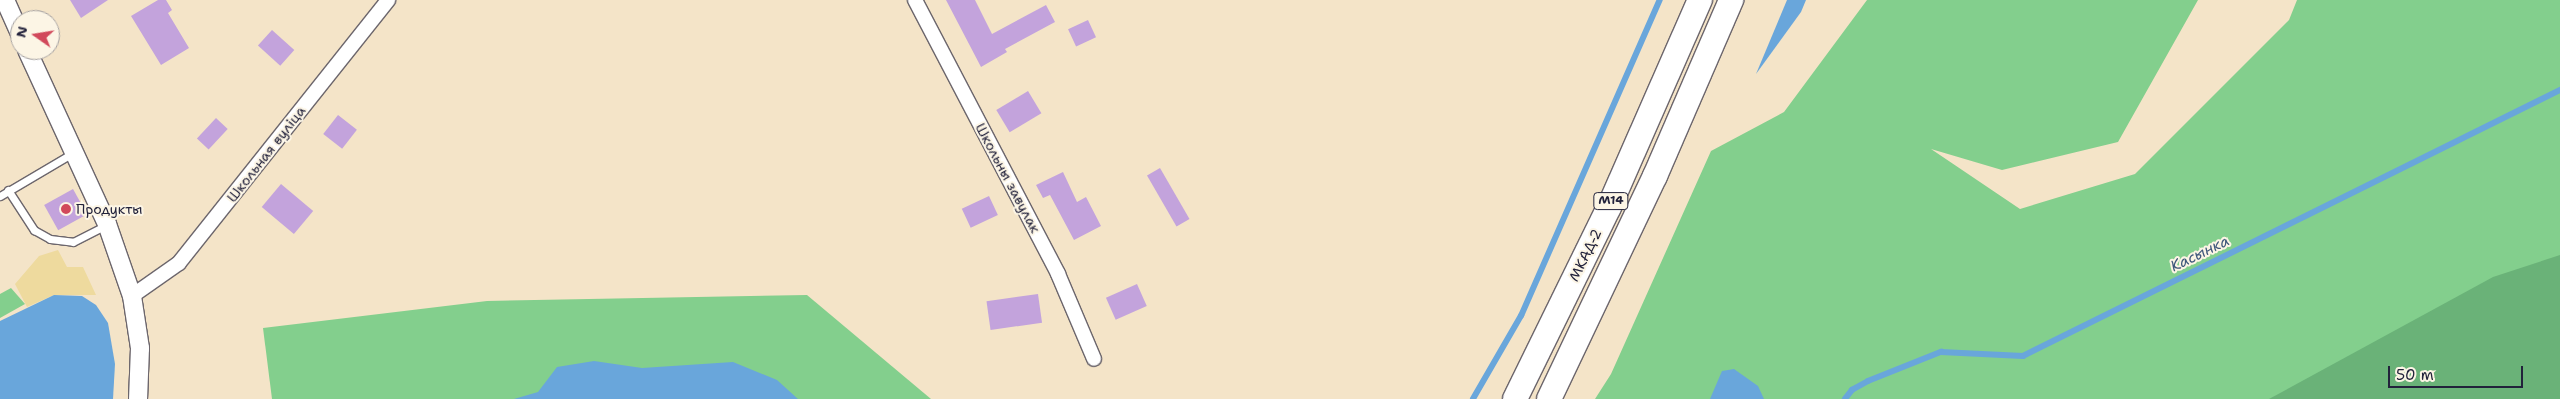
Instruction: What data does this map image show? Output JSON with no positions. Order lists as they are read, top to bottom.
{
  "streets": {
    "highway": ["М14", "МКАД-2"],
    "street": ["Школьная вуліца", "Школьны завулак"]
  },
  "water": ["Касынка"],
  "places": ["Продукты"],
  "scale_bar": "50 m",
  "north": "left"
}
